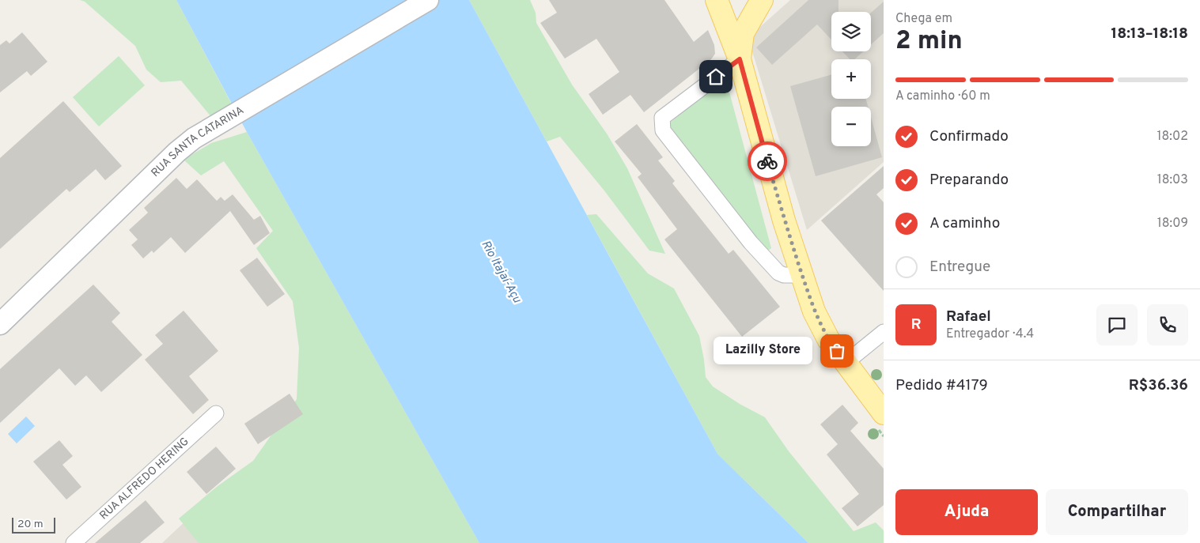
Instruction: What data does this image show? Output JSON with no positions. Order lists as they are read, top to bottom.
{
  "streets": {
    "main road": ["RUA SANTA CATARINA"],
    "street": ["RUA ALFREDO HERING"]
  },
  "water": ["Rio Itajaí-Açu"],
  "places": ["Lazilly Store"],
  "scale_bar": "20 m",
  "page": {
    "heading": ["2 min", "Chega em", "18:13–18:18"],
    "panel": [
      "Rafael",
      "Entregador · 4.4",
      "Pedido #4179",
      "R$36.36"
    ],
    "map_buttons": ["+", "−"],
    "bar": "A caminho · 60 m",
    "list": [
      ["Confirmado", "18:02"],
      ["Preparando", "18:03"],
      ["A caminho", "18:09"],
      "Entregue"
    ],
    "round": "R",
    "bubble": "Lazilly Store",
    "buttons": ["Ajuda", "Compartilhar"],
    "scale": "20 m"
  }
}
